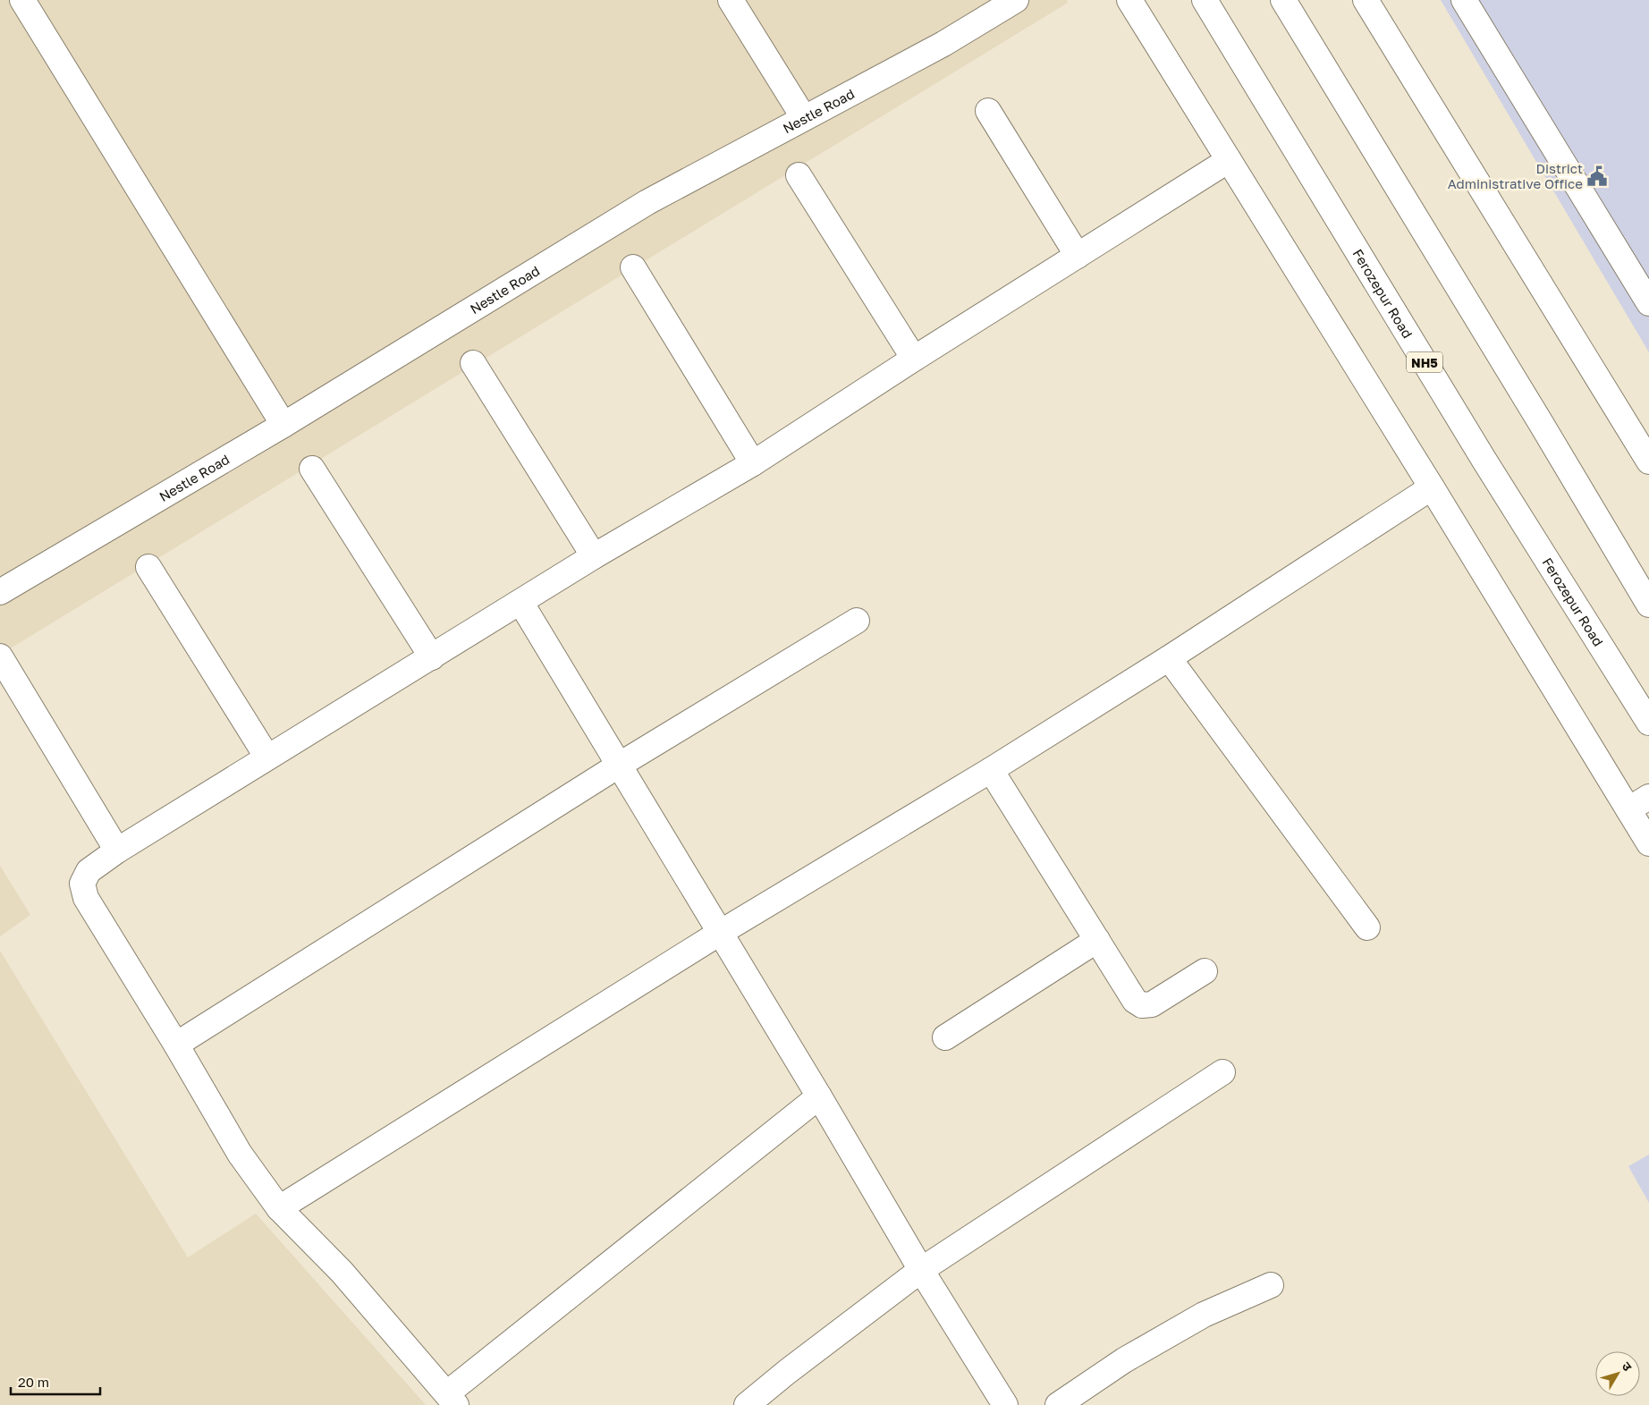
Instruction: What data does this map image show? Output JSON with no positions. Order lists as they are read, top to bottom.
{
  "streets": {
    "main road": ["Nestle Road", "Ferozepur Road", "NH5"]
  },
  "places": {
    "public building": ["District Administrative Office"]
  },
  "scale_bar": "20 m",
  "north": "top right"
}
